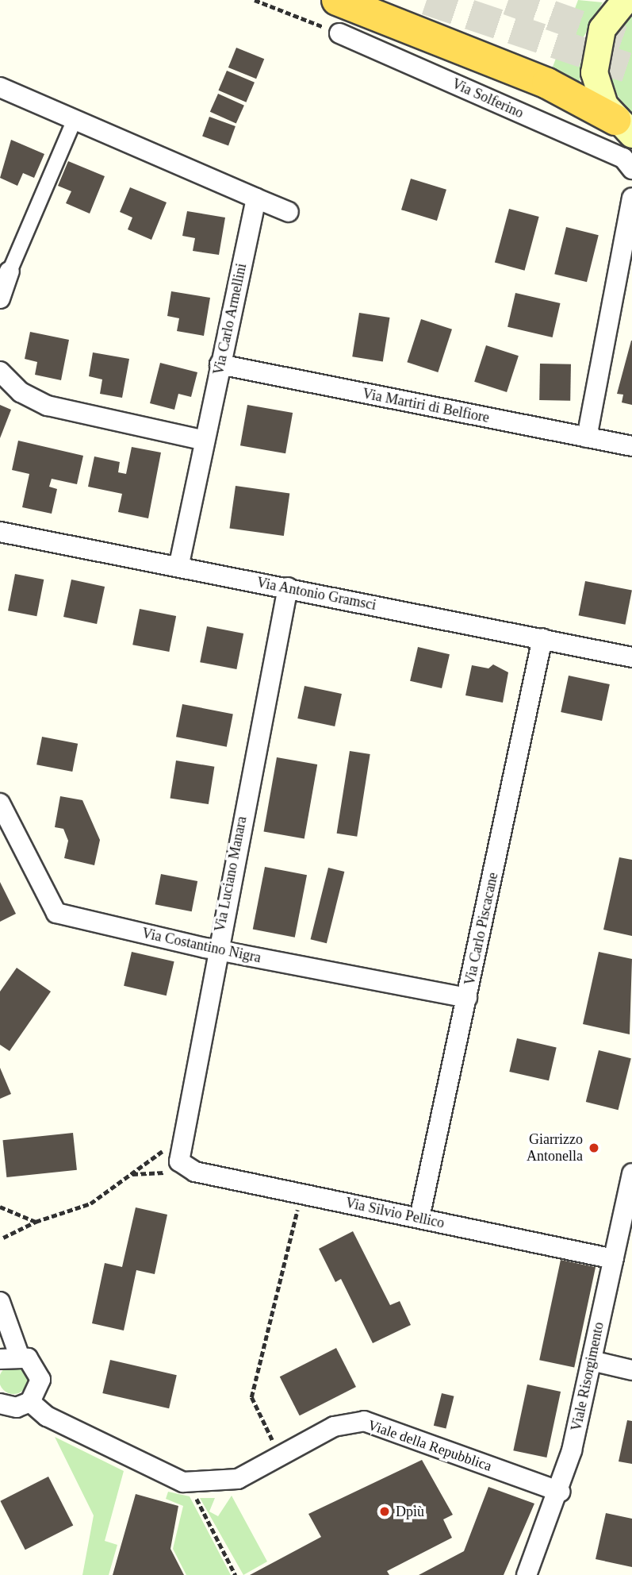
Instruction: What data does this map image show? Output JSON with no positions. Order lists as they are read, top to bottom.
{
  "streets": {
    "street": [
      "Via Solferino",
      "Via Carlo Armellini",
      "Via Martiri di Belfiore",
      "Via Antonio Gramsci",
      "Via Luciano Manara",
      "Via Carlo Piscacane",
      "Via Costantino Nigra",
      "Via Silvio Pellico",
      "Viale Risorgimento",
      "Viale della Repubblica"
    ]
  },
  "crossings": [
    ["Via Carlo Armellini", "Via Martiri di Belfiore"],
    ["Via Carlo Armellini", "Via Antonio Gramsci"],
    ["Via Antonio Gramsci", "Via Luciano Manara"],
    ["Via Antonio Gramsci", "Via Carlo Piscacane"],
    ["Via Luciano Manara", "Via Costantino Nigra"],
    ["Via Luciano Manara", "Via Silvio Pellico"],
    ["Via Carlo Piscacane", "Via Costantino Nigra"],
    ["Via Carlo Piscacane", "Via Silvio Pellico"],
    ["Via Silvio Pellico", "Viale Risorgimento"],
    ["Viale Risorgimento", "Viale della Repubblica"]
  ],
  "places": ["Giarrizzo Antonella", "Dpiù"]
}
